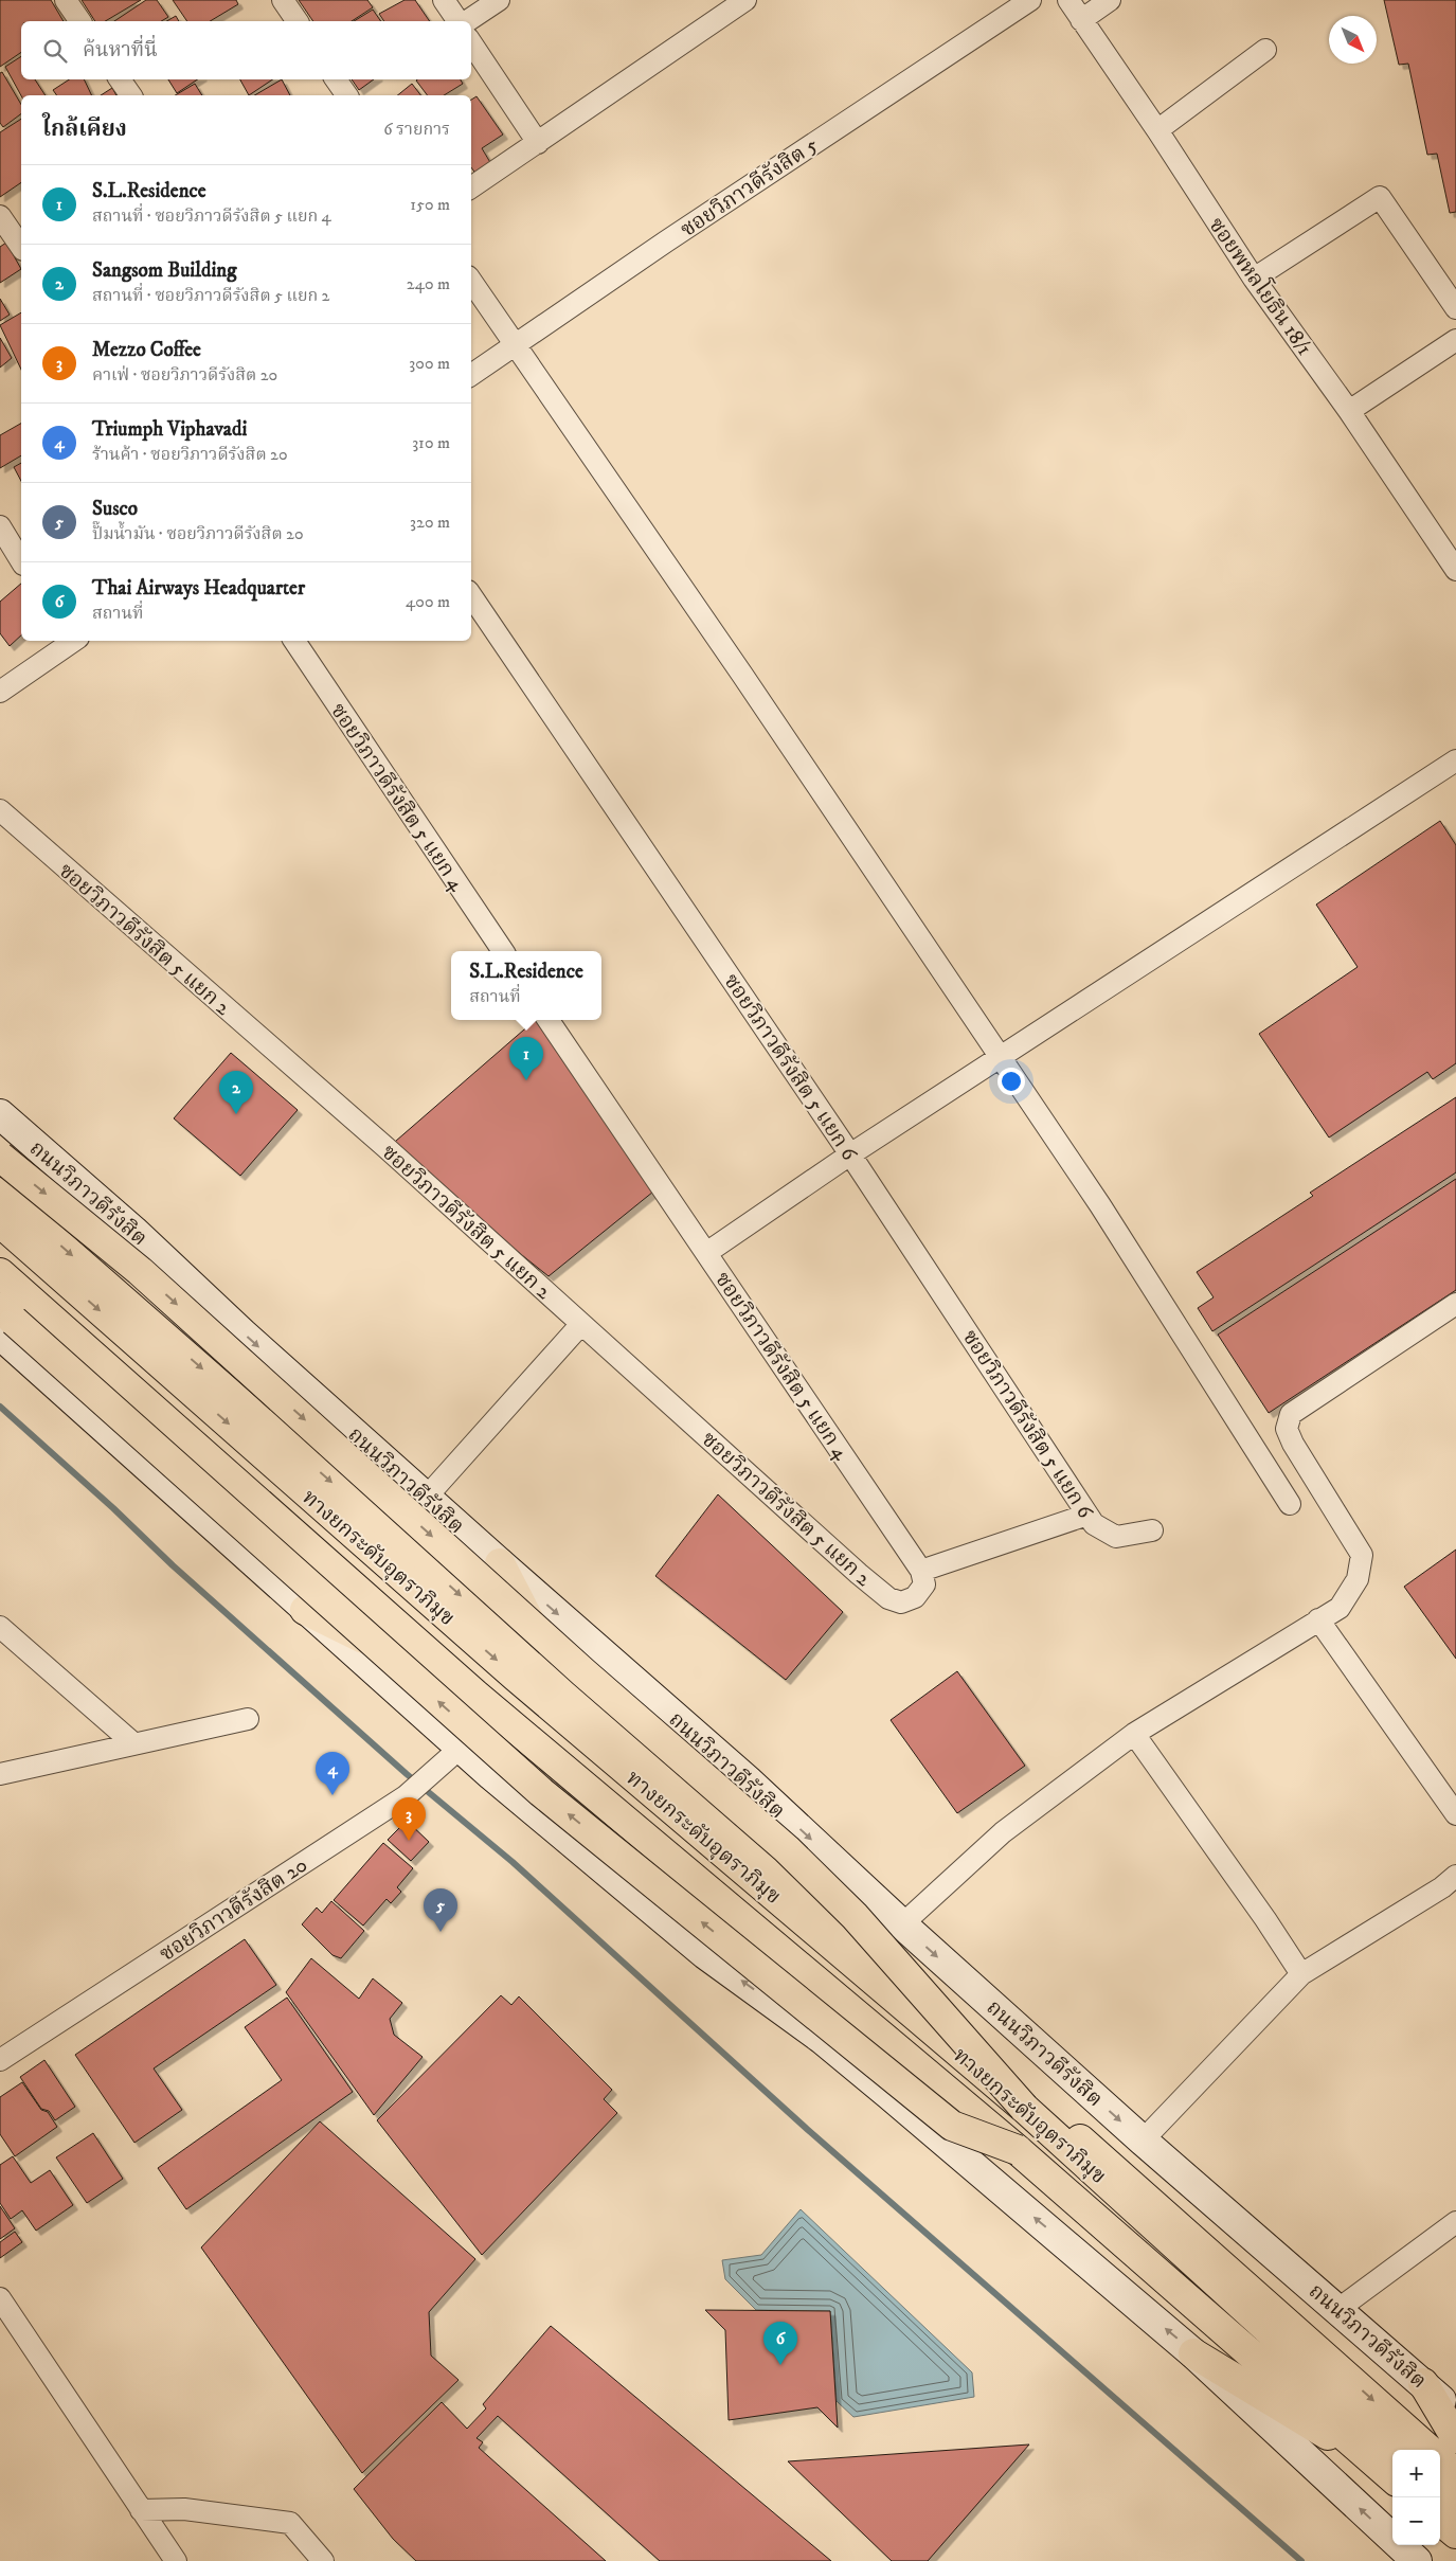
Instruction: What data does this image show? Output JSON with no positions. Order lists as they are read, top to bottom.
{
  "streets": {
    "highway": ["ถนนวิภาวดีรังสิต", "ทางยกระดับอุตราภิมุข"],
    "street": [
      "ซอยวิภาวดีรังสิต 5",
      "ซอยพหลโยธิน 18/1",
      "ซอยวิภาวดีรังสิต 5 แยก 4",
      "ซอยวิภาวดีรังสิต 5 แยก 2",
      "ซอยวิภาวดีรังสิต 5 แยก 6",
      "ซอยวิภาวดีรังสิต 20"
    ]
  },
  "crossings": [
    ["ซอยวิภาวดีรังสิต 5 แยก 4", "ซอยวิภาวดีรังสิต 5 แยก 2"]
  ],
  "north": "bottom right",
  "page": {
    "search": "ค้นหาที่นี่",
    "heading": ["ใกล้เคียง", "6 รายการ"],
    "list": [
      {
        "mark": "1",
        "name": "S.L.Residence",
        "note": "สถานที่ · ซอยวิภาวดีรังสิต 5 แยก 4",
        "value": "150 m"
      },
      {
        "mark": "2",
        "name": "Sangsom Building",
        "note": "สถานที่ · ซอยวิภาวดีรังสิต 5 แยก 2",
        "value": "240 m"
      },
      {
        "mark": "3",
        "name": "Mezzo Coffee",
        "note": "คาเฟ่ · ซอยวิภาวดีรังสิต 20",
        "value": "300 m"
      },
      {
        "mark": "4",
        "name": "Triumph Viphavadi",
        "note": "ร้านค้า · ซอยวิภาวดีรังสิต 20",
        "value": "310 m"
      },
      {
        "mark": "5",
        "name": "Susco",
        "note": "ปั๊มน้ำมัน · ซอยวิภาวดีรังสิต 20",
        "value": "320 m"
      },
      {
        "mark": "6",
        "name": "Thai Airways Headquarter",
        "note": "สถานที่",
        "value": "400 m"
      }
    ],
    "popup": ["S.L.Residence", "สถานที่"],
    "pins": [
      "1",
      "2",
      "4",
      "3",
      "5",
      "6"
    ],
    "map_buttons": ["+", "−"]
  }
}
